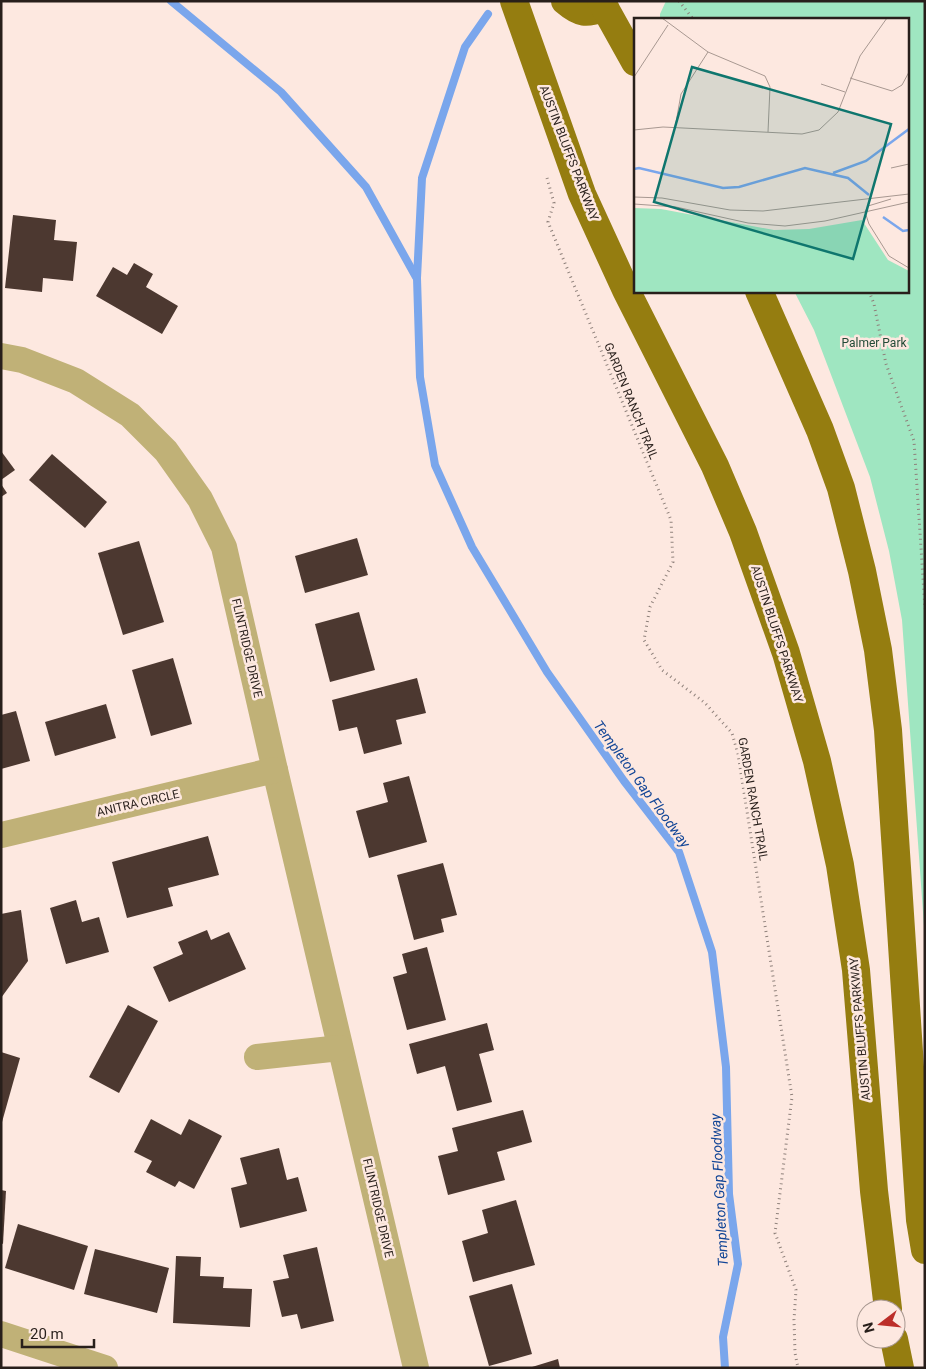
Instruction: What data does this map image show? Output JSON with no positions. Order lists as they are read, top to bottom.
{
  "streets": {
    "main road": ["AUSTIN BLUFFS PARKWAY"],
    "street": ["FLINTRIDGE DRIVE", "ANITRA CIRCLE"],
    "path": ["GARDEN RANCH TRAIL"]
  },
  "crossings": [
    ["FLINTRIDGE DRIVE", "ANITRA CIRCLE"]
  ],
  "water": ["Templeton Gap Floodway"],
  "parks": ["Palmer Park"],
  "scale_bar": "20 m",
  "north": "left"
}
